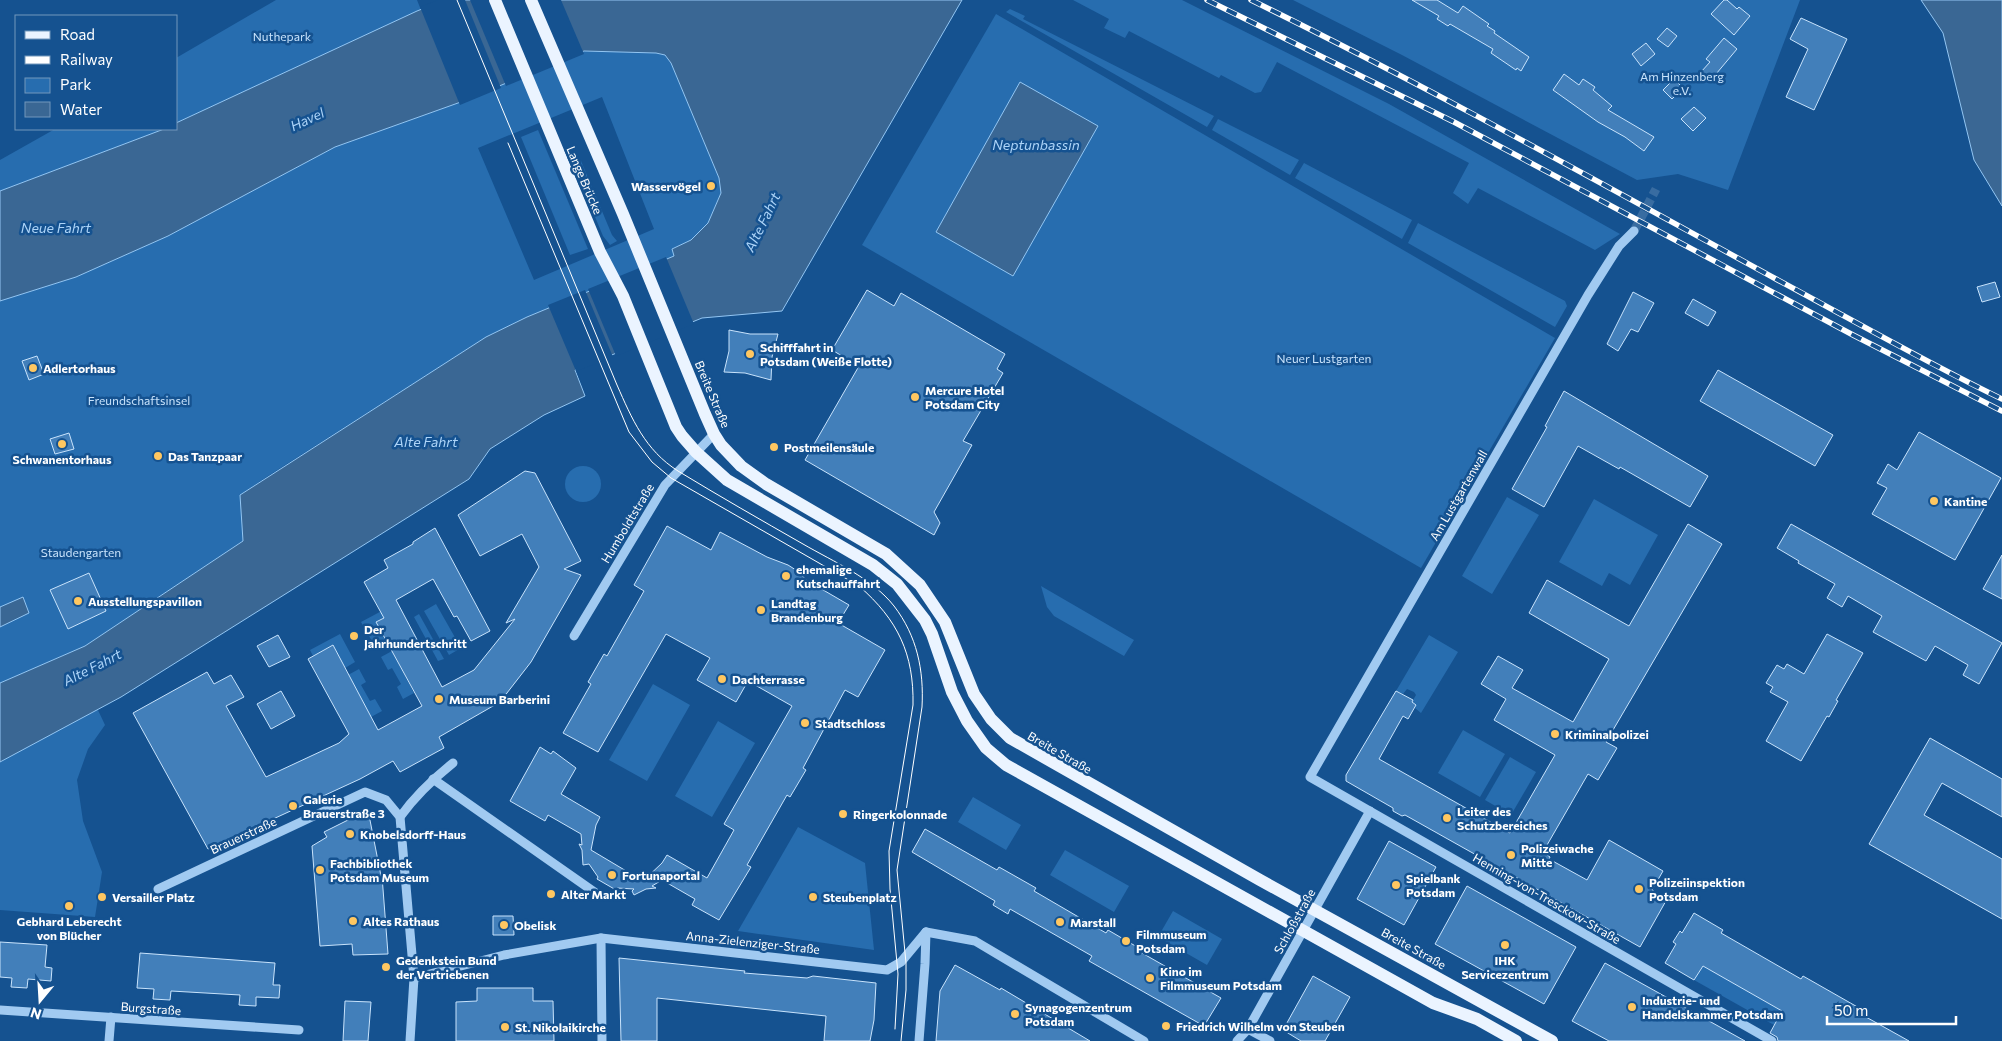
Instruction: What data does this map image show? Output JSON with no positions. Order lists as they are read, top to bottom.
{
  "streets": {
    "main road": ["Lange Brücke", "Breite Straße"],
    "street": [
      "Am Lustgartenwall",
      "Humboldtstraße",
      "Brauerstraße",
      "Henning-von-Tresckow-Straße",
      "Schloßstraße",
      "Anna-Zielenziger-Straße",
      "Burgstraße"
    ]
  },
  "crossings": [
    ["Lange Brücke", "Breite Straße"],
    ["Lange Brücke", "Humboldtstraße"],
    ["Breite Straße", "Humboldtstraße"],
    ["Breite Straße", "Schloßstraße"],
    ["Am Lustgartenwall", "Henning-von-Tresckow-Straße"],
    ["Henning-von-Tresckow-Straße", "Schloßstraße"]
  ],
  "water": [
    "Havel",
    "Neptunbassin",
    "Alte Fahrt",
    "Neue Fahrt"
  ],
  "parks": [
    "Nuthepark",
    "Am Hinzenberg e.V.",
    "Neuer Lustgarten",
    "Freundschaftsinsel",
    "Staudengarten"
  ],
  "places": [
    "Wasservögel",
    "Schifffahrt in Potsdam (Weiße Flotte)",
    "Adlertorhaus",
    "Mercure Hotel Potsdam City",
    "Schwanentorhaus",
    "Postmeilensäule",
    "Das Tanzpaar",
    "Kantine",
    "ehemalige Kutschauffahrt",
    "Ausstellungspavillon",
    "Landtag Brandenburg",
    "Der Jahrhundertschritt",
    "Dachterrasse",
    "Museum Barberini",
    "Stadtschloss",
    "Kriminalpolizei",
    "Galerie Brauerstraße 3",
    "Ringerkolonnade",
    "Leiter des Schutzbereiches",
    "Knobelsdorff-Haus",
    "Polizeiwache Mitte",
    "Fachbibliothek Potsdam Museum",
    "Fortunaportal",
    "Spielbank Potsdam",
    "Polizeiinspektion Potsdam",
    "Alter Markt",
    "Versailler Platz",
    "Steubenplatz",
    "Gebhard Leberecht von Blücher",
    "Altes Rathaus",
    "Marstall",
    "Obelisk",
    "Filmmuseum Potsdam",
    "IHK Servicezentrum",
    "Gedenkstein Bund der Vertriebenen",
    "Kino im Filmmuseum Potsdam",
    "Industrie- und Handelskammer Potsdam",
    "Synagogenzentrum Potsdam",
    "Friedrich Wilhelm von Steuben",
    "St. Nikolaikirche"
  ],
  "legend": [
    "Road",
    "Railway",
    "Park",
    "Water"
  ],
  "scale_bar": "50 m",
  "north": "bottom"
}
